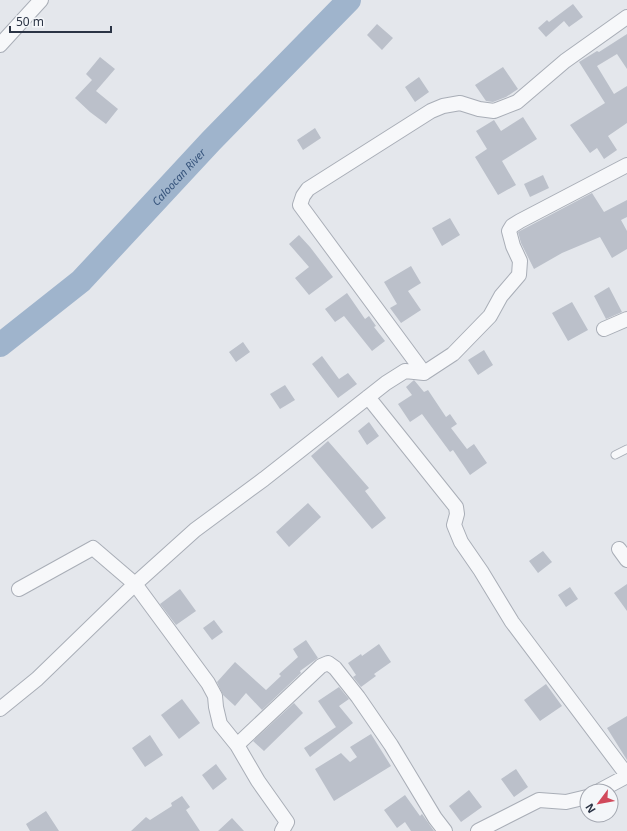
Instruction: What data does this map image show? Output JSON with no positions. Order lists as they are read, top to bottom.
{
  "water": ["Caloocan River"],
  "scale_bar": "50 m",
  "north": "bottom left"
}
